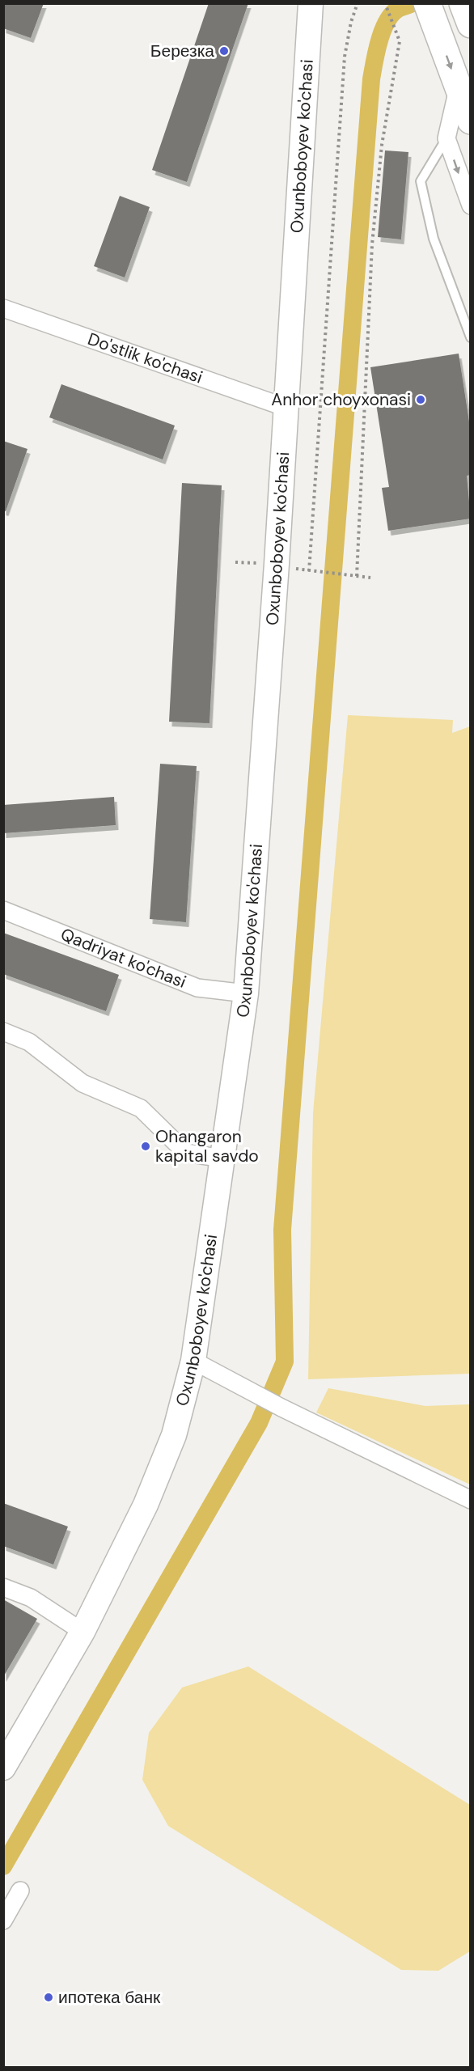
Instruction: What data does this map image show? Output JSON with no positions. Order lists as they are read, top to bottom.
{
  "streets": {
    "main road": ["Oxunboboyev ko'chasi"],
    "street": ["Do'stlik ko'chasi", "Qadriyat ko'chasi"]
  },
  "crossings": [
    ["Oxunboboyev ko'chasi", "Do'stlik ko'chasi"],
    ["Oxunboboyev ko'chasi", "Qadriyat ko'chasi"]
  ],
  "places": [
    "Березка",
    "Anhor choyxonasi",
    "Ohangaron kapital savdo",
    "ипотека банк"
  ]
}
